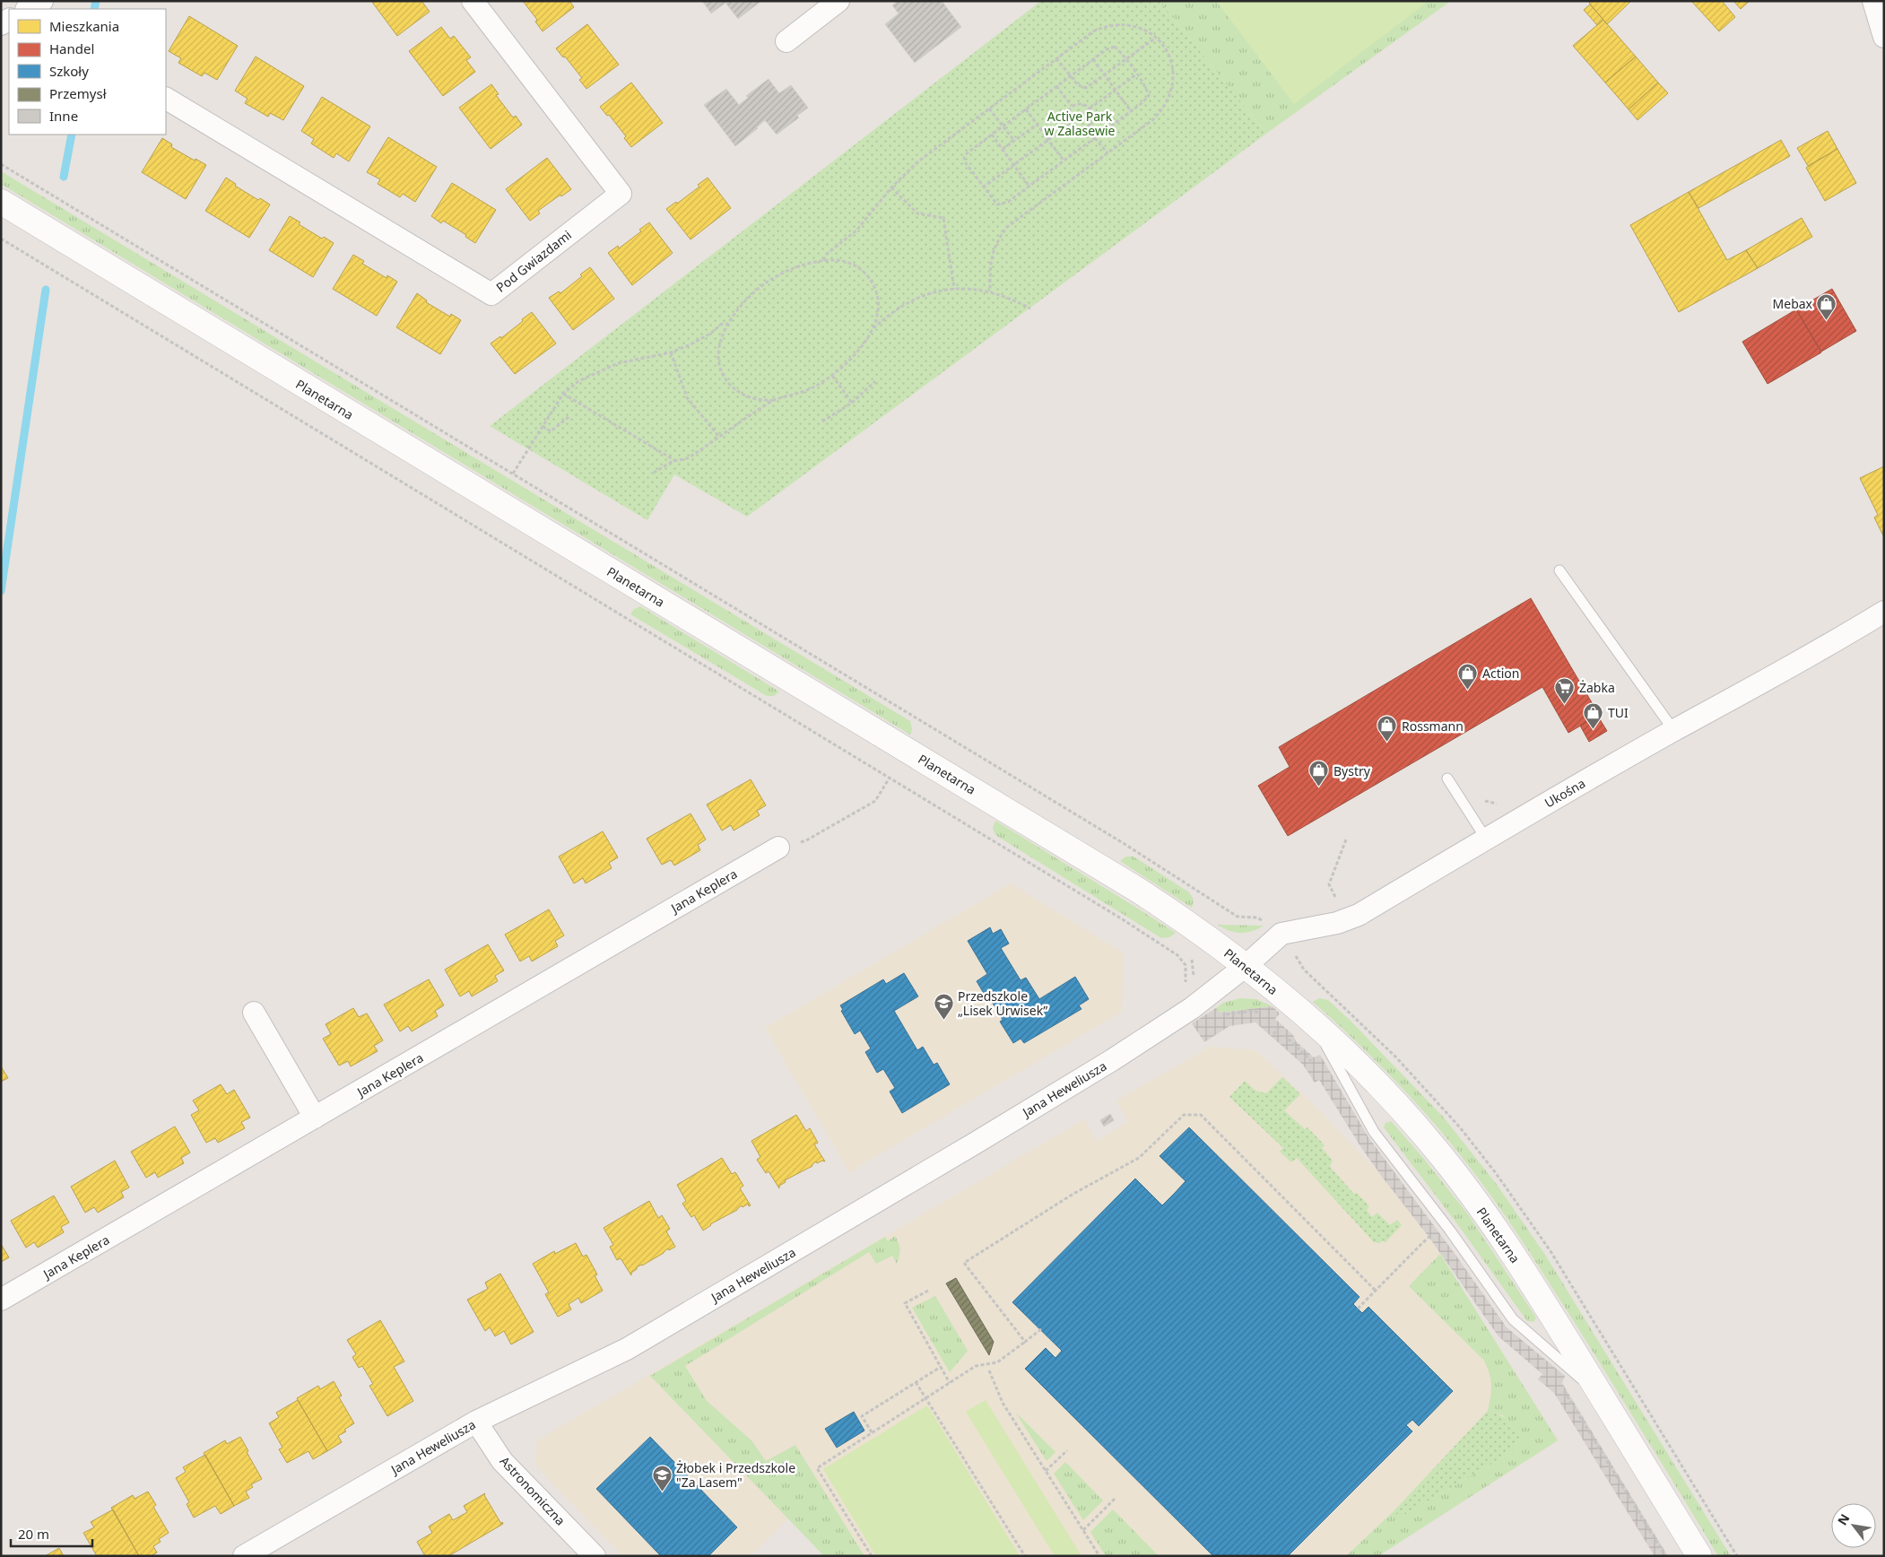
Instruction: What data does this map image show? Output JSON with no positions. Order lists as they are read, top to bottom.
{
  "streets": {
    "street": [
      "Pod Gwiazdami",
      "Planetarna",
      "Ukośna",
      "Jana Keplera",
      "Jana Heweliusza",
      "Astronomiczna"
    ]
  },
  "crossings": [
    ["Planetarna", "Ukośna"],
    ["Planetarna", "Jana Heweliusza"],
    ["Ukośna", "Jana Heweliusza"],
    ["Jana Heweliusza", "Astronomiczna"]
  ],
  "parks": ["Active Park w Zalasewie"],
  "places": {
    "shop": [
      "Mebax",
      "Action",
      "TUI",
      "Rossmann",
      "Bystry"
    ],
    "supermarket": ["Żabka"],
    "school or university": ["Przedszkole „Lisek Urwisek”", "Żłobek i Przedszkole \"Za Lasem\""]
  },
  "legend": [
    "Mieszkania",
    "Handel",
    "Szkoły",
    "Przemysł",
    "Inne"
  ],
  "scale_bar": "20 m",
  "north": "top left"
}
